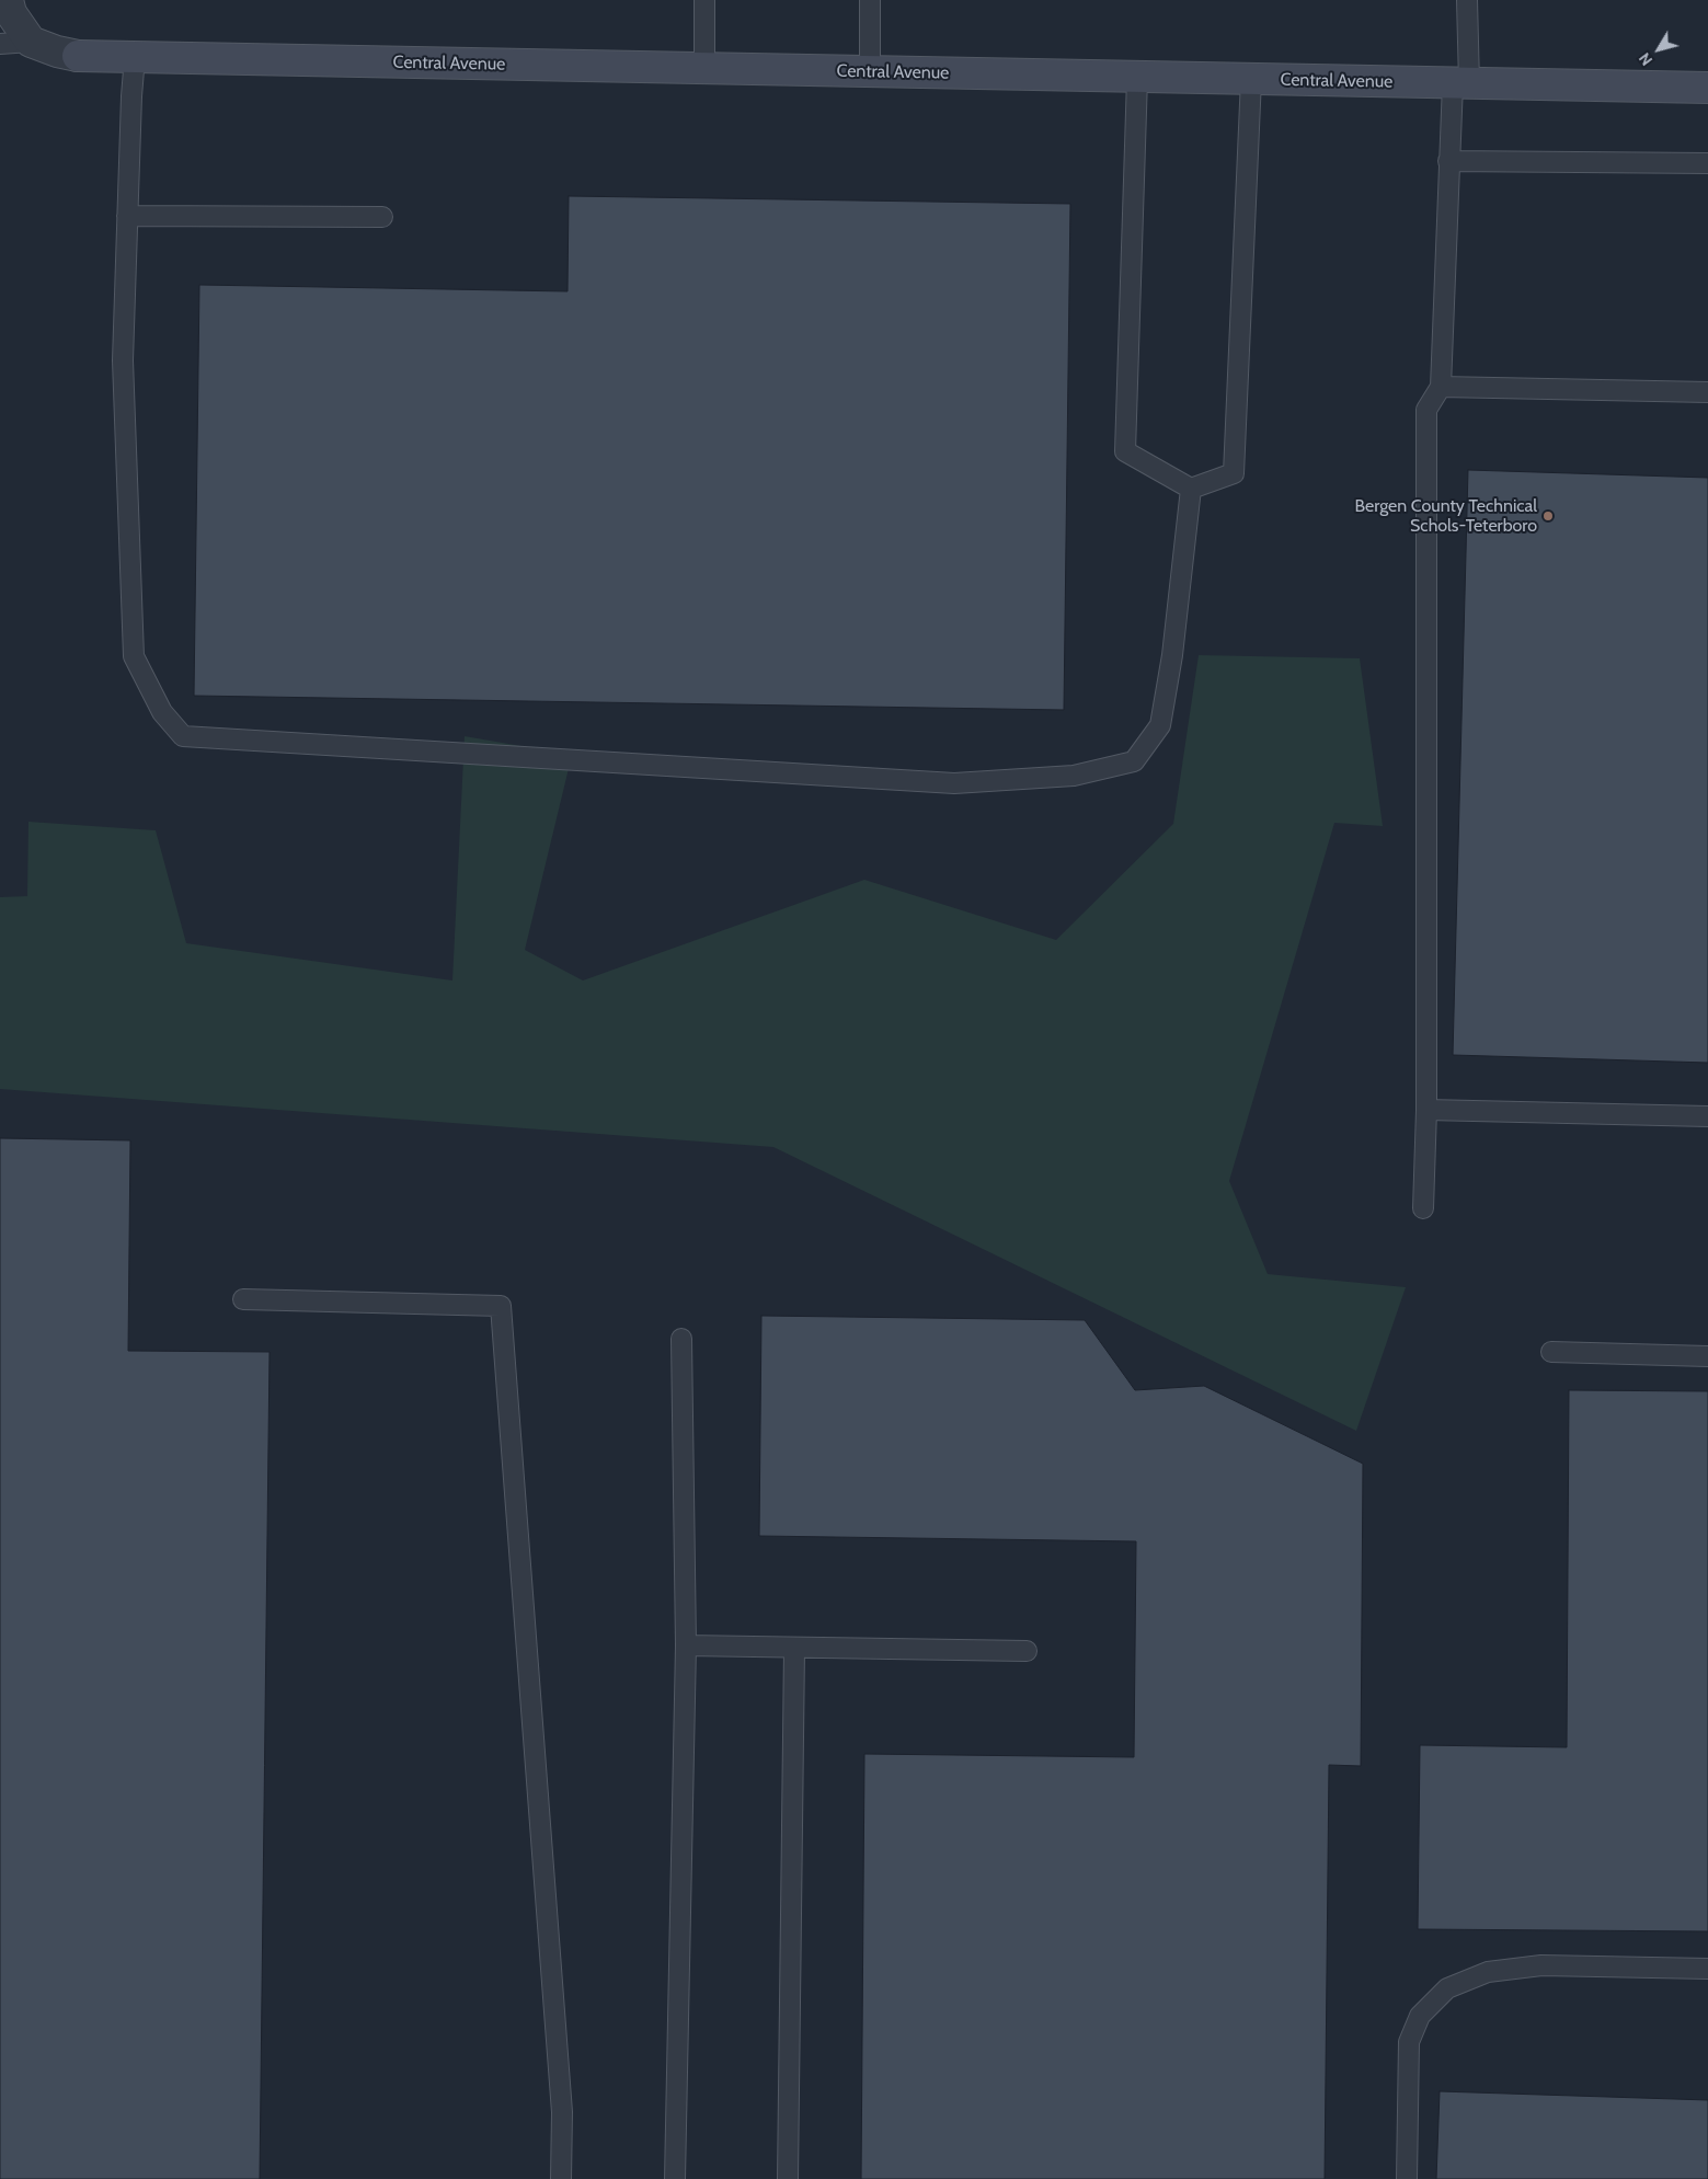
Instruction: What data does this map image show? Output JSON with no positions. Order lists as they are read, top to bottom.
{
  "streets": {
    "street": ["Central Avenue"]
  },
  "places": ["Bergen County Technical Schols-Teterboro"],
  "north": "bottom left"
}
